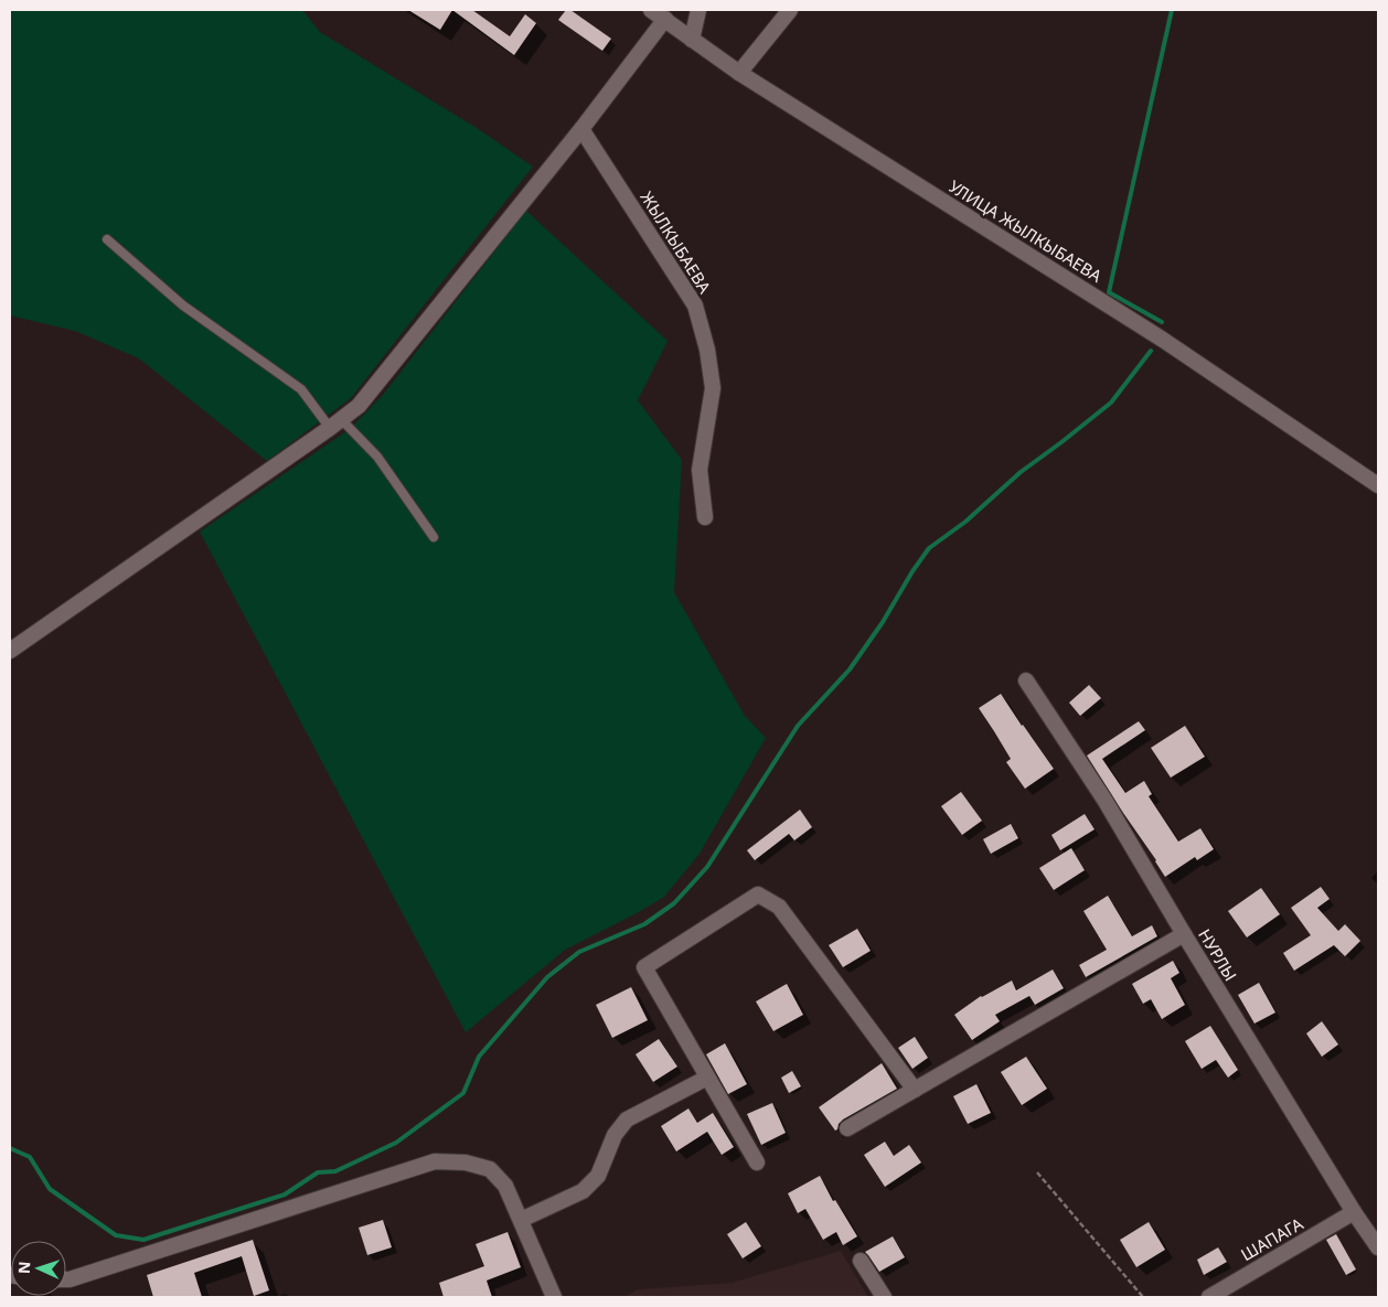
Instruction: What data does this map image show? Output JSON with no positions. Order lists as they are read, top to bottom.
{
  "streets": {
    "street": [
      "УЛИЦА ЖЫЛКЫБАЕВА",
      "ЖЫЛКЫБАЕВА",
      "НУРЛЫ",
      "ШАПАГА"
    ]
  },
  "crossings": [
    ["НУРЛЫ", "ШАПАГА"]
  ],
  "north": "left"
}
